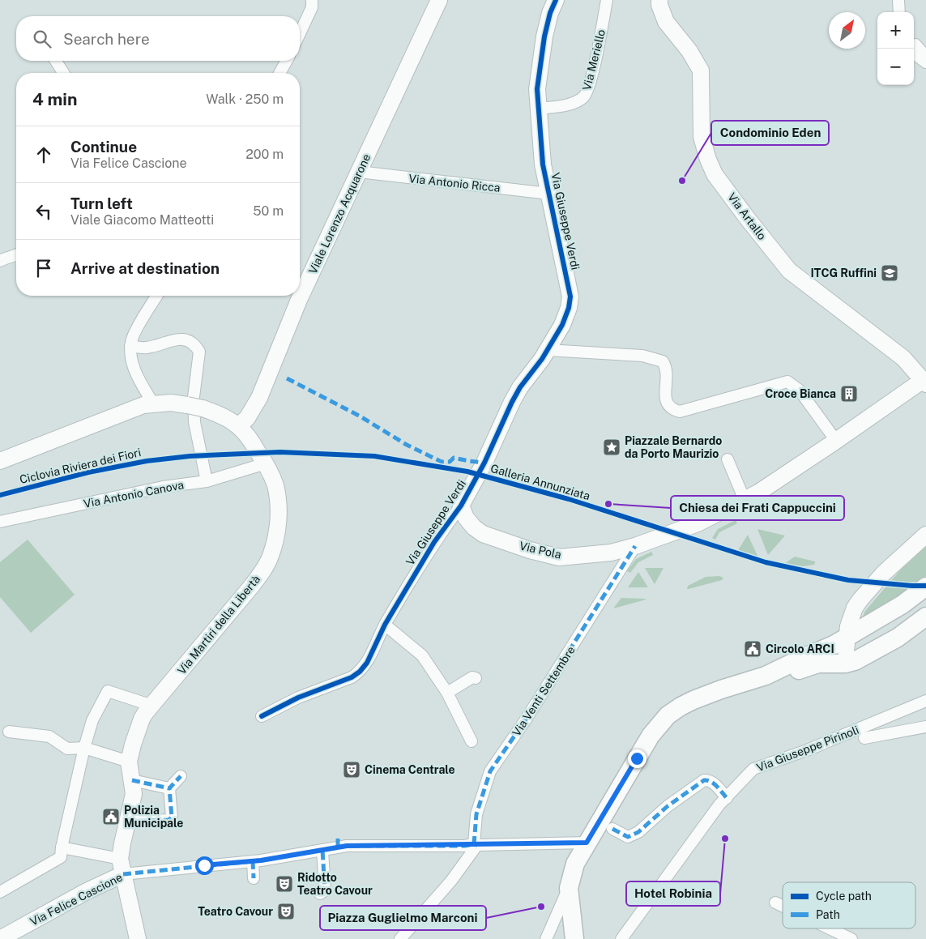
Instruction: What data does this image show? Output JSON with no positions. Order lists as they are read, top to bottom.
{
  "streets": {
    "street": [
      "Via Meriello",
      "Via Antonio Ricca",
      "Viale Lorenzo Acquarone",
      "Via Artallo",
      "Via Giuseppe Verdi",
      "Via Antonio Canova",
      "Via Pola",
      "Via Martiri della Libertà",
      "Via Venti Settembre",
      "Via Giuseppe Pirinoli",
      "Via Felice Cascione"
    ],
    "cycle path": ["Ciclovia Riviera dei Fiori", "Galleria Annunziata"]
  },
  "crossings": [
    ["Via Meriello", "Via Giuseppe Verdi"],
    ["Via Antonio Ricca", "Viale Lorenzo Acquarone"],
    ["Via Antonio Ricca", "Via Giuseppe Verdi"],
    ["Viale Lorenzo Acquarone", "Via Martiri della Libertà"],
    ["Via Artallo", "Via Pola"],
    ["Via Giuseppe Verdi", "Via Pola"],
    ["Via Antonio Canova", "Via Martiri della Libertà"],
    ["Via Pola", "Via Venti Settembre"],
    ["Via Venti Settembre", "Via Felice Cascione"]
  ],
  "places": {
    "other": [
      "Condominio Eden",
      "Chiesa dei Frati Cappuccini",
      "Hotel Robinia",
      "Piazza Guglielmo Marconi"
    ],
    "school or university": ["ITCG Ruffini"],
    "building": ["Croce Bianca"],
    "place": ["Piazzale Bernardo da Porto Maurizio"],
    "public building": ["Circolo ARCI", "Polizia Municipale"],
    "theatre": ["Cinema Centrale", "Ridotto Teatro Cavour", "Teatro Cavour"]
  },
  "legend": ["Cycle path", "Path"],
  "north": "top right",
  "page": {
    "map_buttons": ["+", "−"],
    "search": "Search here",
    "heading": ["4 min", "Walk · 250 m"],
    "list": [
      ["Continue", "Via Felice Cascione", "200 m"],
      ["Turn left", "Viale Giacomo Matteotti", "50 m"],
      "Arrive at destination"
    ]
  }
}
